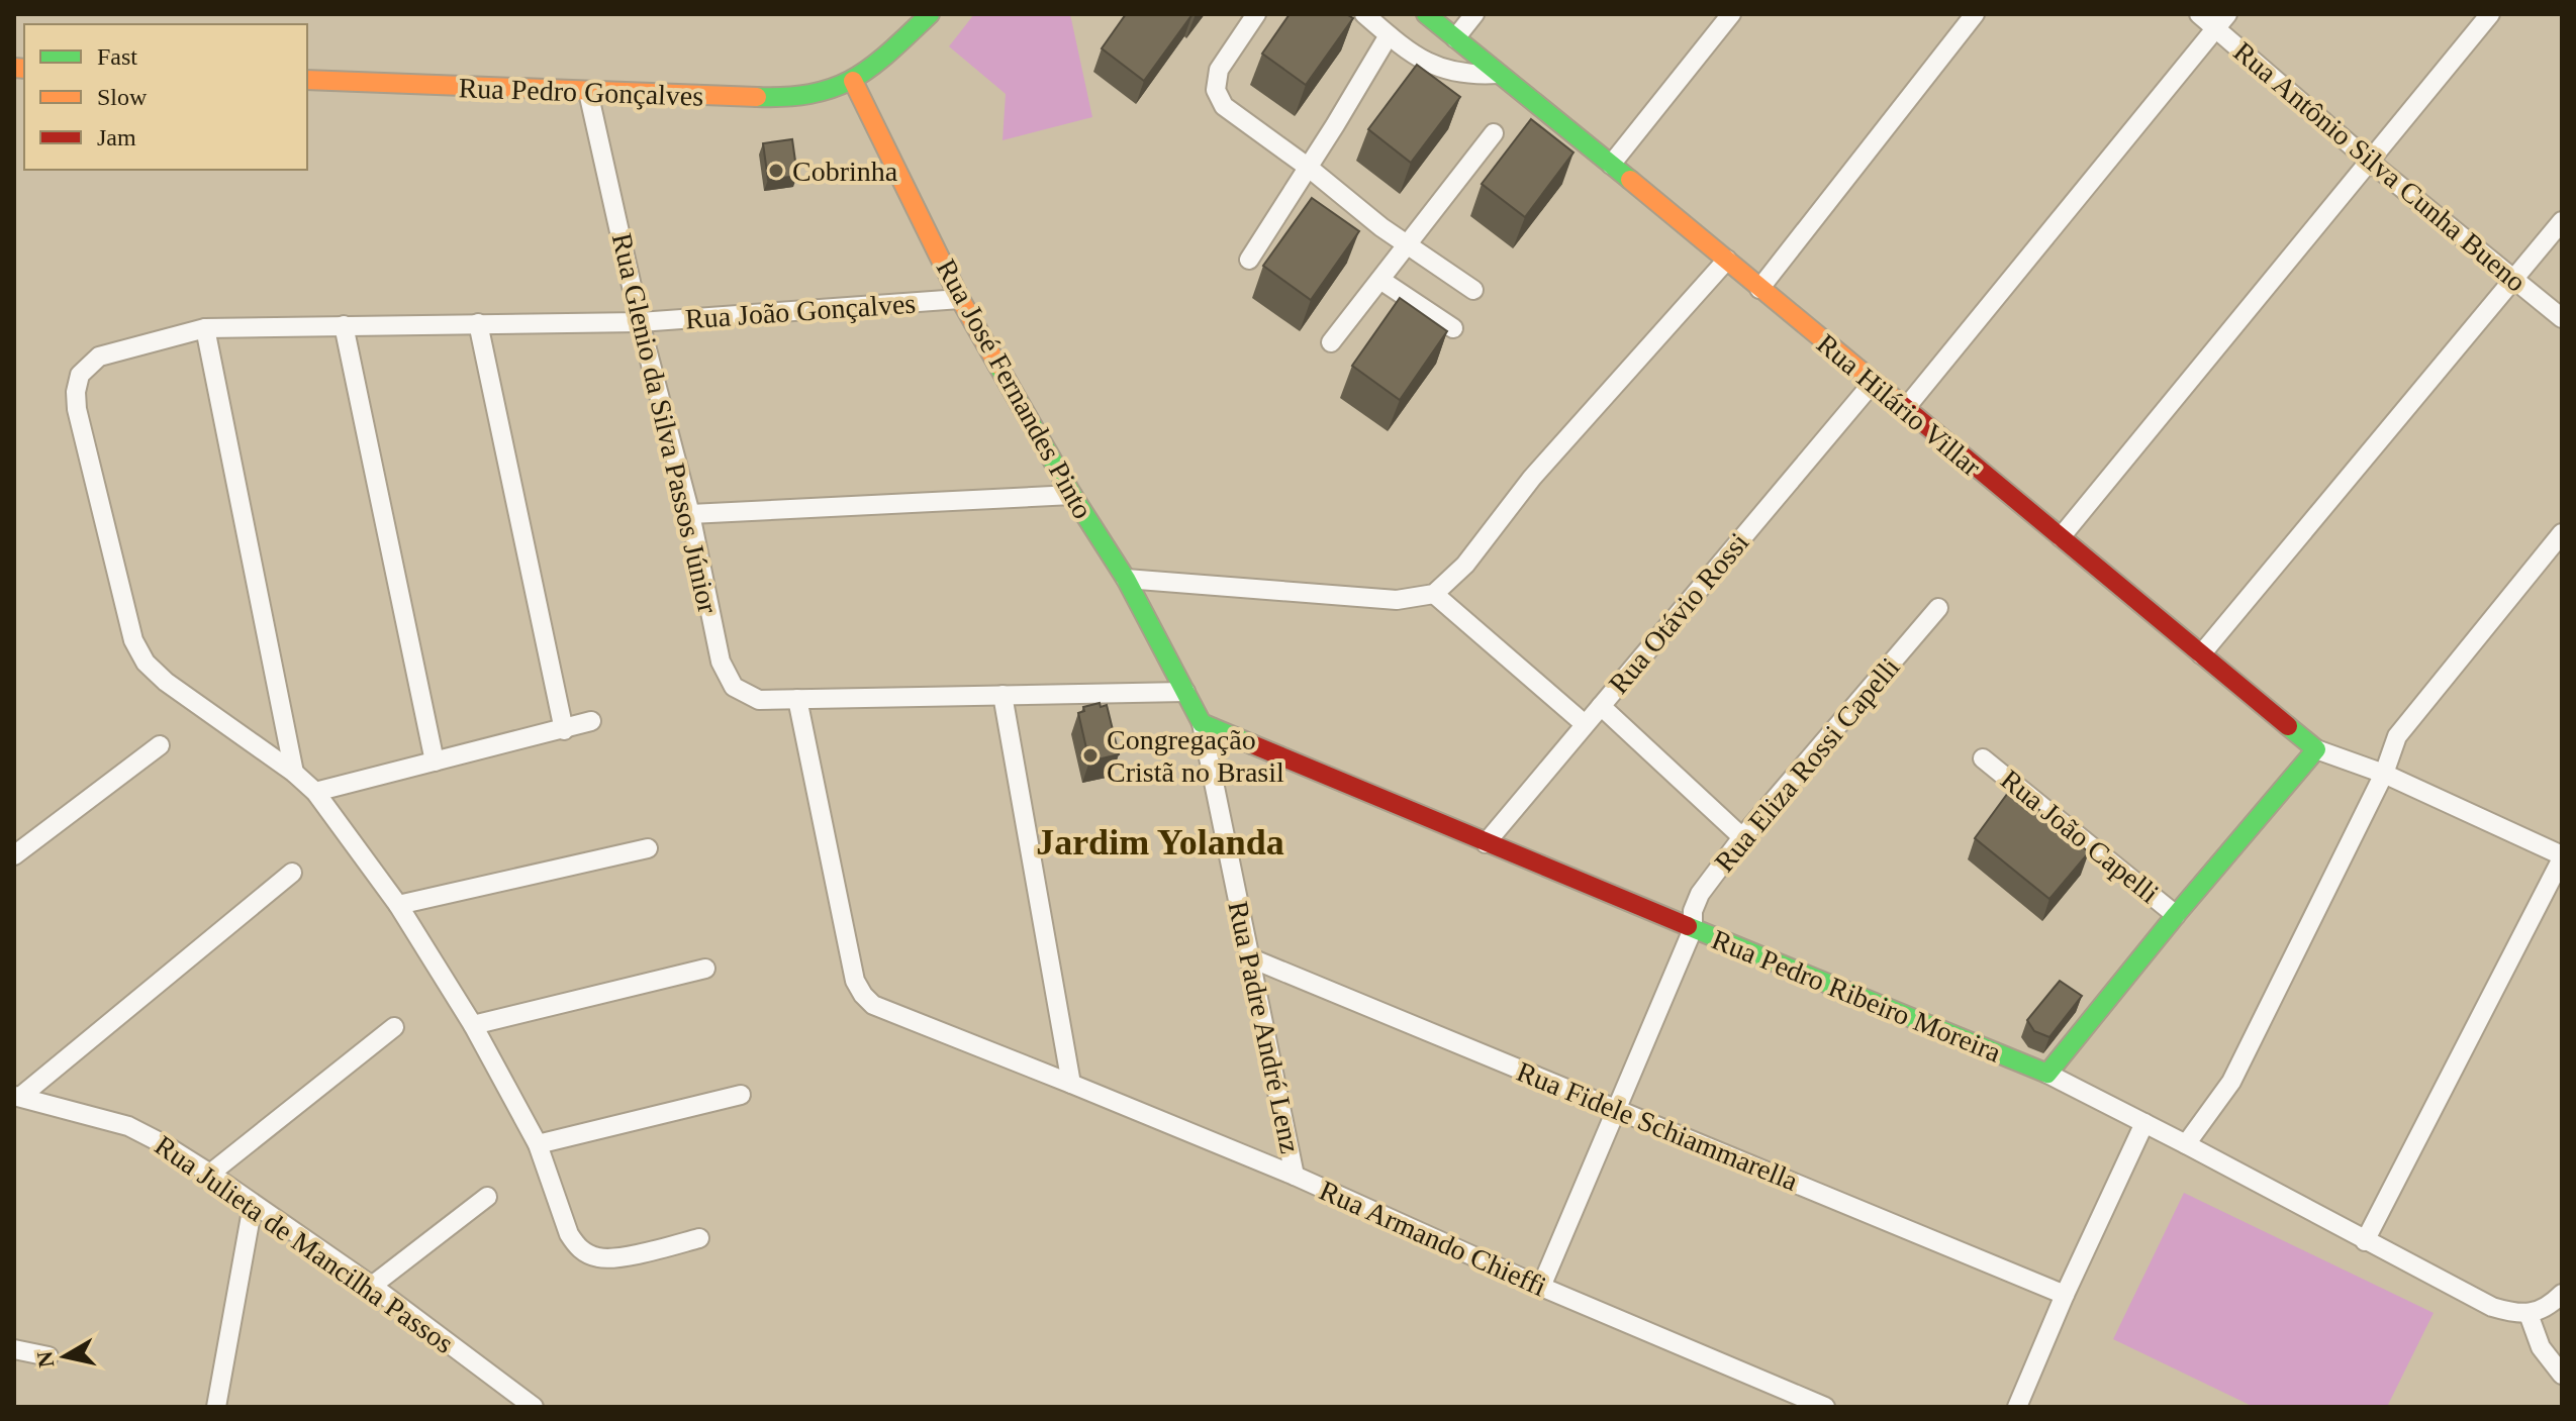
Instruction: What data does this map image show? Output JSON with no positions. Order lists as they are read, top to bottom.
{
  "streets": {
    "street": [
      "Rua Pedro Gonçalves",
      "Rua Antônio Silva Cunha Bueno",
      "Rua João Gonçalves",
      "Rua José Fernandes Pinto",
      "Rua Hilário Villar",
      "Rua Glenio da Silva Passos Júnior",
      "Rua Otávio Rossi",
      "Rua Eliza Rossi Capelli",
      "Rua João Capelli",
      "Rua Pedro Ribeiro Moreira",
      "Rua Padre André Lenz",
      "Rua Fidele Schiammarella",
      "Rua Armando Chieffi",
      "Rua Julieta de Mancilha Passos"
    ]
  },
  "crossings": [
    ["Rua Pedro Gonçalves", "Rua José Fernandes Pinto"],
    ["Rua Pedro Gonçalves", "Rua Glenio da Silva Passos Júnior"],
    ["Rua João Gonçalves", "Rua José Fernandes Pinto"],
    ["Rua João Gonçalves", "Rua Glenio da Silva Passos Júnior"],
    ["Rua José Fernandes Pinto", "Rua Glenio da Silva Passos Júnior"],
    ["Rua José Fernandes Pinto", "Rua Padre André Lenz"],
    ["Rua Hilário Villar", "Rua Otávio Rossi"],
    ["Rua Glenio da Silva Passos Júnior", "Rua Padre André Lenz"],
    ["Rua Glenio da Silva Passos Júnior", "Rua Armando Chieffi"],
    ["Rua Otávio Rossi", "Rua Pedro Ribeiro Moreira"],
    ["Rua Eliza Rossi Capelli", "Rua Pedro Ribeiro Moreira"],
    ["Rua Eliza Rossi Capelli", "Rua Fidele Schiammarella"],
    ["Rua Eliza Rossi Capelli", "Rua Armando Chieffi"],
    ["Rua Pedro Ribeiro Moreira", "Rua Padre André Lenz"],
    ["Rua Padre André Lenz", "Rua Fidele Schiammarella"],
    ["Rua Padre André Lenz", "Rua Armando Chieffi"]
  ],
  "districts": ["Jardim Yolanda"],
  "places": ["Cobrinha", "Congregação Cristã no Brasil"],
  "legend": ["Fast", "Slow", "Jam"],
  "north": "left"
}
